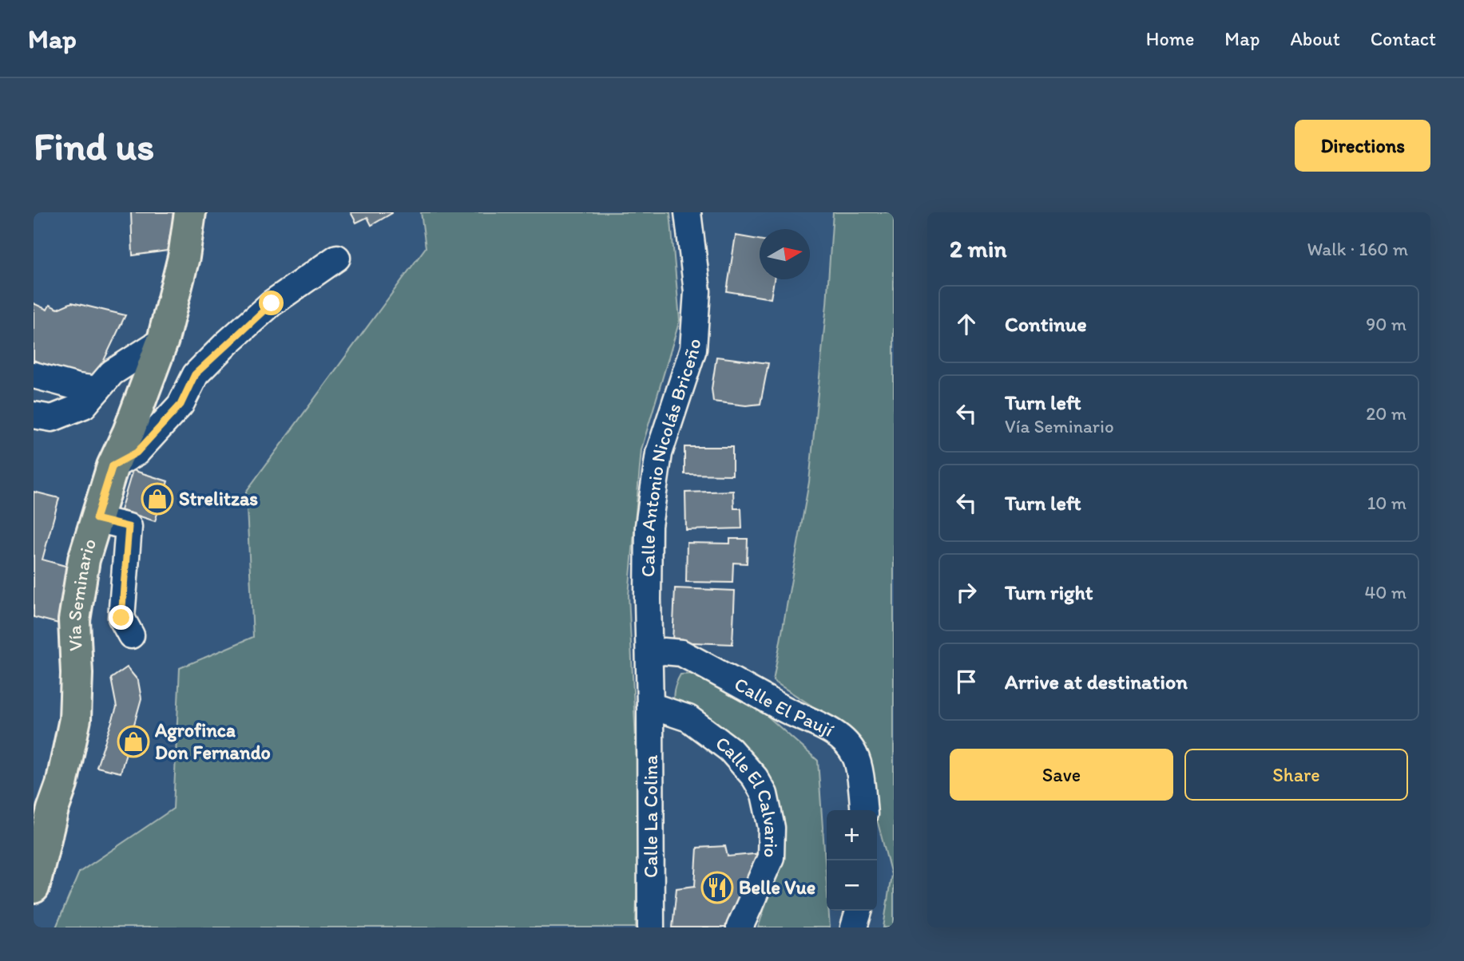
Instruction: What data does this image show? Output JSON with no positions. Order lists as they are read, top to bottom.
{
  "streets": {
    "main road": ["Vía Seminario"],
    "street": [
      "Calle Antonio Nicolás Briceño",
      "Calle El Paují",
      "Calle El Calvario",
      "Calle La Colina"
    ]
  },
  "crossings": [
    ["Calle Antonio Nicolás Briceño", "Calle El Paují"],
    ["Calle Antonio Nicolás Briceño", "Calle El Calvario"],
    ["Calle Antonio Nicolás Briceño", "Calle La Colina"],
    ["Calle El Calvario", "Calle La Colina"]
  ],
  "places": {
    "shop": ["Strelitzas", "Agrofinca Don Fernando"],
    "restaurant": ["Belle Vue"]
  },
  "north": "right",
  "page": {
    "header": "Map",
    "nav": [
      "Home",
      "Map",
      "About",
      "Contact"
    ],
    "buttons": [
      "Directions",
      ["Save", "Share"]
    ],
    "title": "Find us",
    "heading": ["2 min", "Walk · 160 m"],
    "list": [
      ["Continue", "90 m"],
      ["Turn left", "Vía Seminario", "20 m"],
      ["Turn left", "10 m"],
      ["Turn right", "40 m"],
      "Arrive at destination"
    ],
    "map_buttons": ["+", "−"]
  }
}
